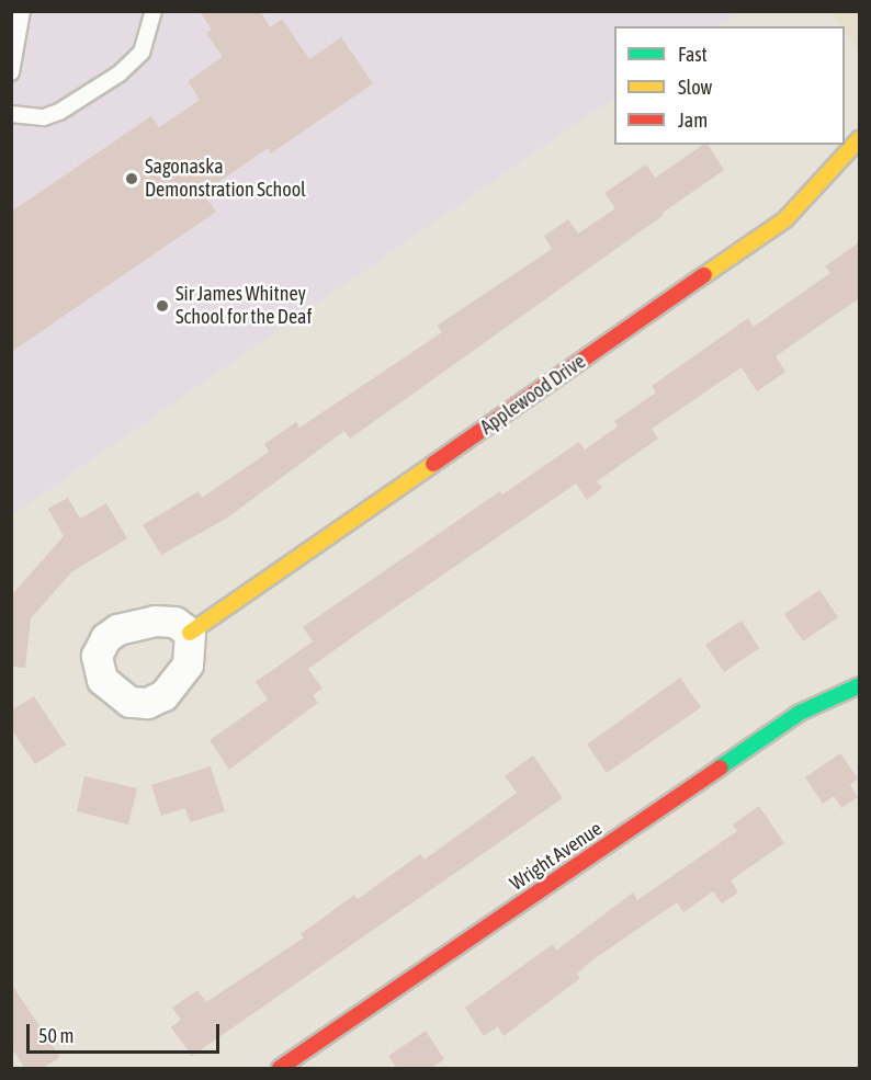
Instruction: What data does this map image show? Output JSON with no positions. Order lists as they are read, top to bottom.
{
  "streets": {
    "street": ["Applewood Drive", "Wright Avenue"]
  },
  "places": ["Sagonaska Demonstration School", "Sir James Whitney School for the Deaf"],
  "legend": ["Fast", "Slow", "Jam"],
  "scale_bar": "50 m"
}
